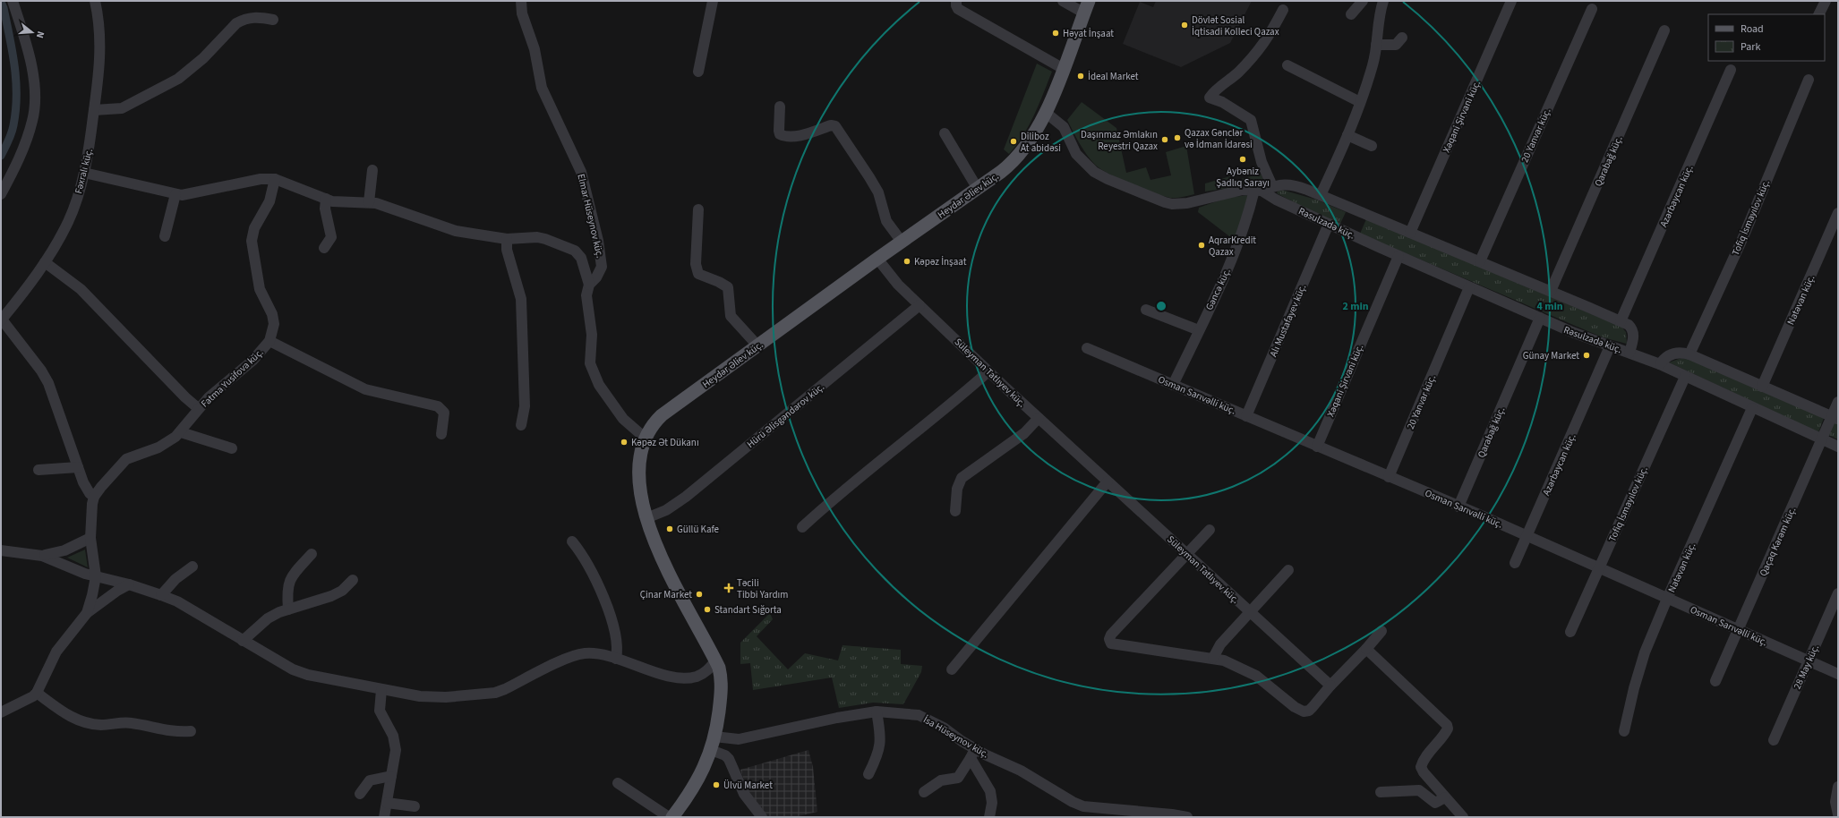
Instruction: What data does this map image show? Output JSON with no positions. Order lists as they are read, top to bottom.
{
  "streets": {
    "main road": ["Heydər Əliev küç."],
    "street": [
      "Xəqani Şirvani küç.",
      "20 Yanvar küç.",
      "Qarabağ küç.",
      "Fəxralı küç.",
      "Azərbaycan küç.",
      "Elmar Hüseynov küç.",
      "Tofiq İsmayılov küç.",
      "Rəsulzadə küç.",
      "Gəncə küç.",
      "Natəvan küç.",
      "Alı Mustafayev küç.",
      "Süleyman Tatlıyev küç.",
      "Fatma Yusifova küç.",
      "Osman Sarıvəlli küç.",
      "Hürü Əlisgəndərov küç.",
      "Qaçaq Kərəm küç.",
      "28 May küç.",
      "İsa Hüseynov küç."
    ]
  },
  "crossings": [
    ["Xəqani Şirvani küç.", "Rəsulzadə küç."],
    ["Xəqani Şirvani küç.", "Osman Sarıvəlli küç."],
    ["20 Yanvar küç.", "Rəsulzadə küç."],
    ["20 Yanvar küç.", "Osman Sarıvəlli küç."],
    ["Qarabağ küç.", "Rəsulzadə küç."],
    ["Qarabağ küç.", "Osman Sarıvəlli küç."],
    ["Heydər Əliev küç.", "Süleyman Tatlıyev küç."],
    ["Heydər Əliev küç.", "Hürü Əlisgəndərov küç."],
    ["Heydər Əliev küç.", "İsa Hüseynov küç."],
    ["Azərbaycan küç.", "Rəsulzadə küç."],
    ["Azərbaycan küç.", "Osman Sarıvəlli küç."],
    ["Tofiq İsmayılov küç.", "Osman Sarıvəlli küç."],
    ["Rəsulzadə küç.", "Gəncə küç."],
    ["Rəsulzadə küç.", "Alı Mustafayev küç."],
    ["Gəncə küç.", "Osman Sarıvəlli küç."],
    ["Natəvan küç.", "Osman Sarıvəlli küç."],
    ["Alı Mustafayev küç.", "Osman Sarıvəlli küç."],
    ["Süleyman Tatlıyev küç.", "Hürü Əlisgəndərov küç."],
    ["Osman Sarıvəlli küç.", "Qaçaq Kərəm küç."],
    ["Osman Sarıvəlli küç.", "28 May küç."]
  ],
  "places": {
    "other": [
      "Dövlət Sosial İqtisadi Kolleci Qazax",
      "Həyat İnşaat",
      "İdeal Market",
      "Qazax Gənclər və İdman İdarəsi",
      "Daşınmaz Əmlakın Reyestri Qazax",
      "Diliboz At abidəsi",
      "Aybəniz Şadlıq Sarayı",
      "AqrarKredit Qazax",
      "Kəpəz İnşaat",
      "Günay Market",
      "Kəpəz Ət Dükanı",
      "Güllü Kafe",
      "Çinar Market",
      "Standart Sığorta",
      "Ülvü Market"
    ],
    "health": ["Təcili Tibbi Yardım"]
  },
  "legend": ["Road", "Park"],
  "north": "right",
  "rings": ["2 min", "4 min"]
}
